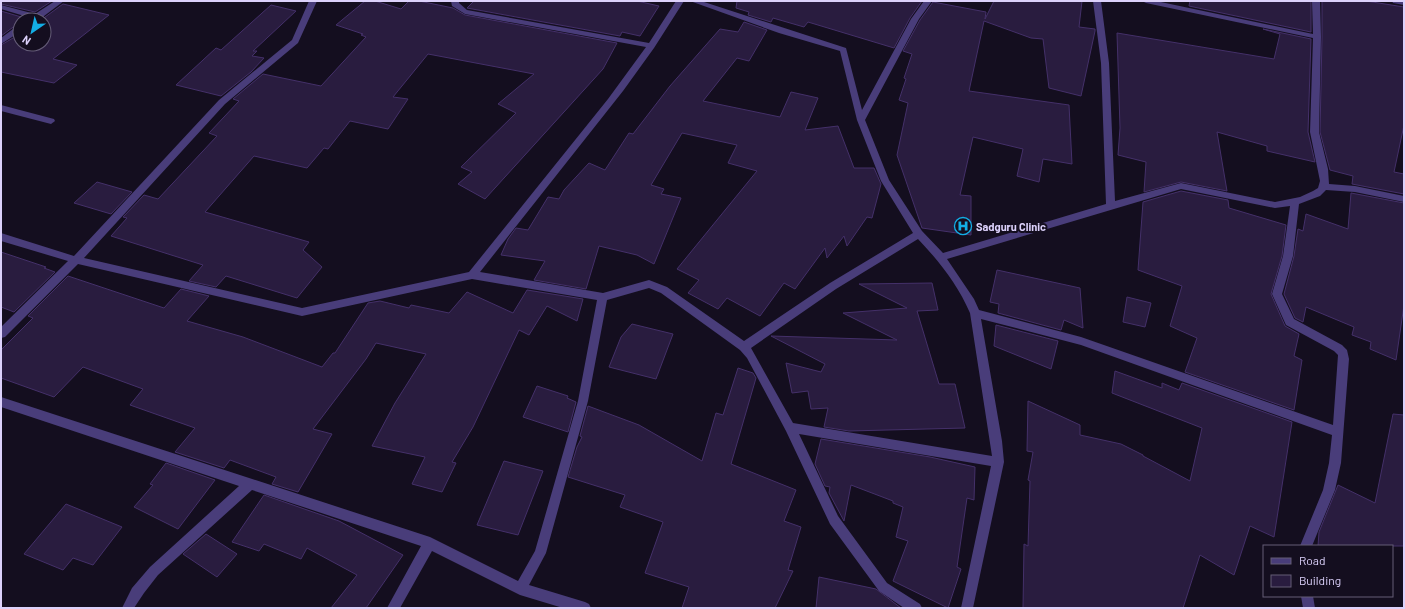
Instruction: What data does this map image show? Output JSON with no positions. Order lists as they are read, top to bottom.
{
  "places": {
    "hospital": ["Sadguru Clinic"]
  },
  "legend": ["Road", "Building"],
  "north": "bottom left"
}
